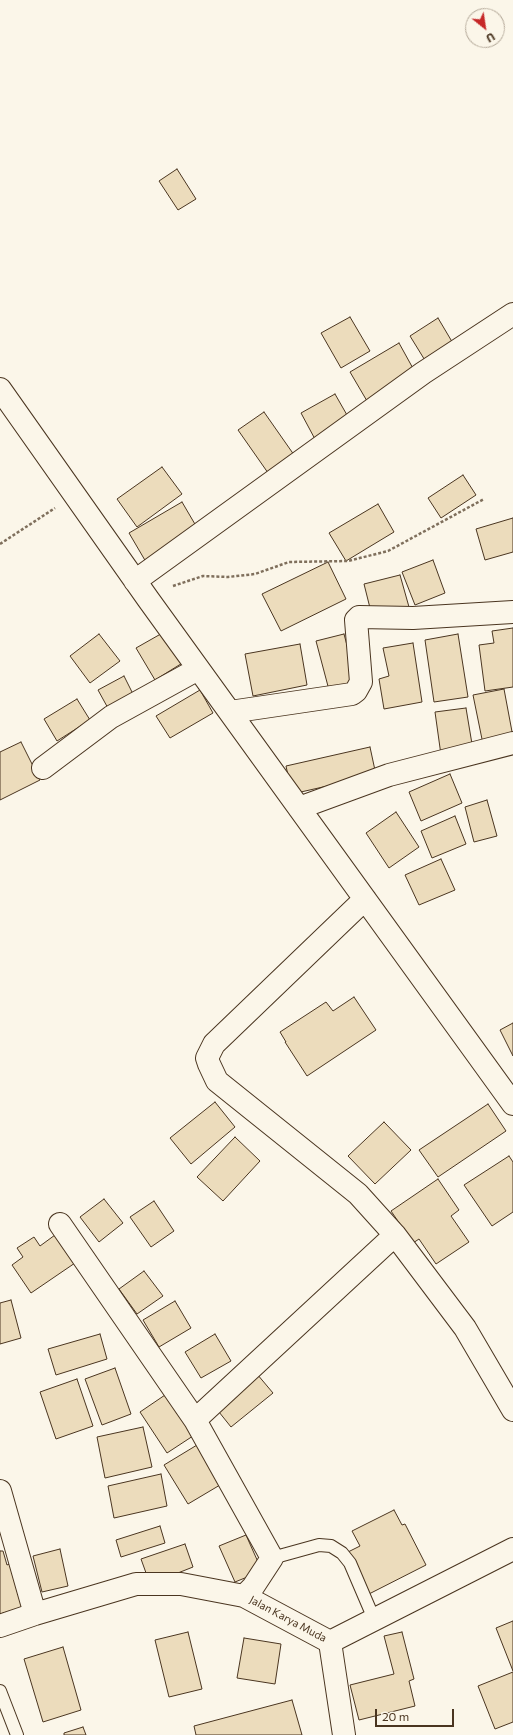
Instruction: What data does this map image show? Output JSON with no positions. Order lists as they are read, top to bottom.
{
  "streets": {
    "street": ["Jalan Karya Muda"]
  },
  "scale_bar": "20 m",
  "north": "bottom right"
}
